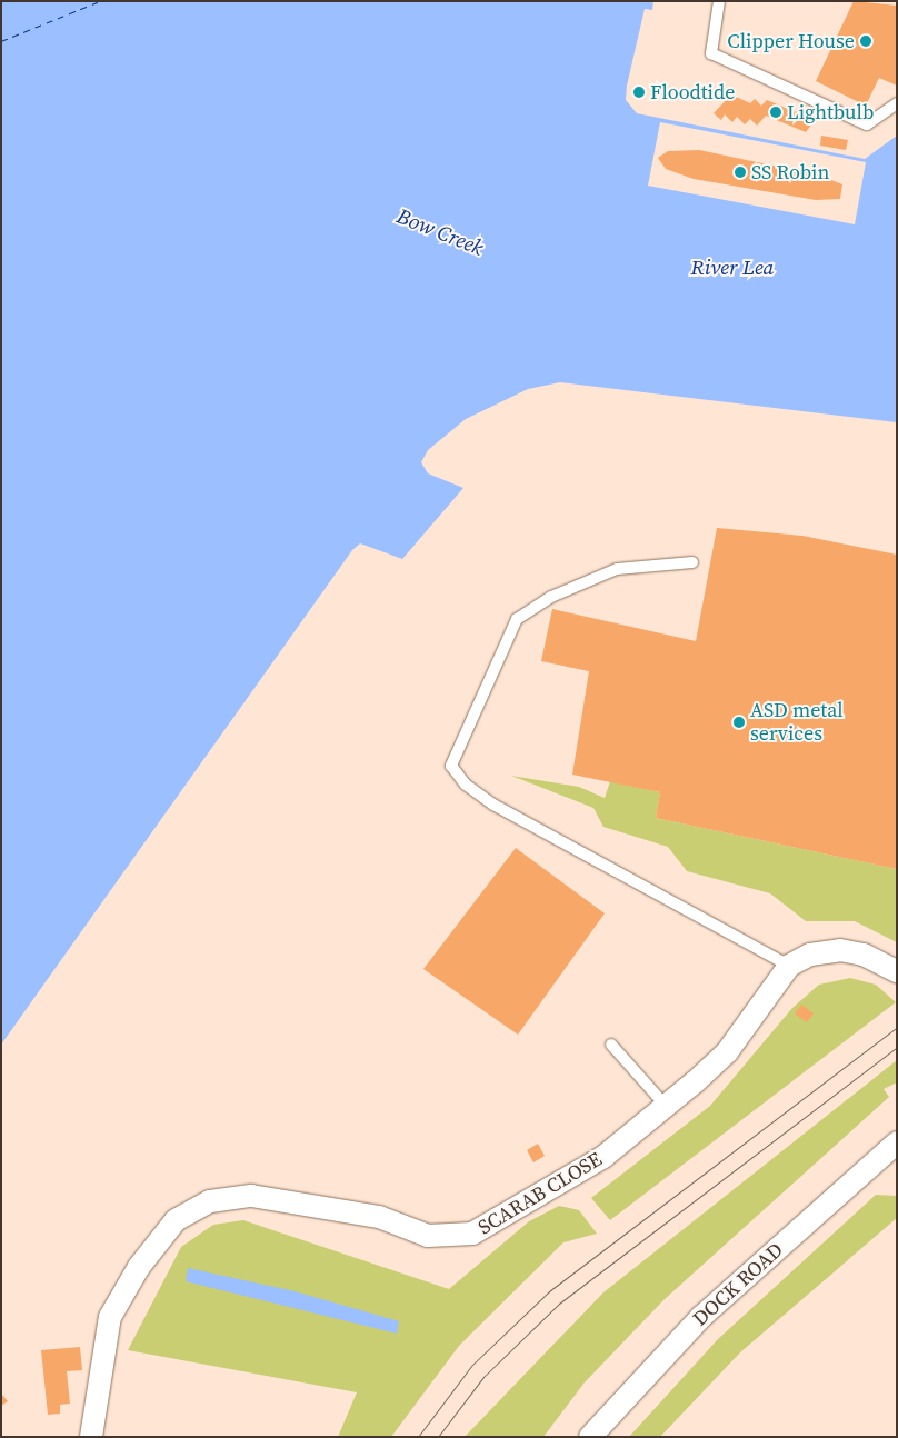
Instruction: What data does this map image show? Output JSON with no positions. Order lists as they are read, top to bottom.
{
  "streets": {
    "street": ["SCARAB CLOSE", "DOCK ROAD"]
  },
  "water": ["Bow Creek", "River Lea"],
  "places": [
    "Clipper House",
    "Floodtide",
    "Lightbulb",
    "SS Robin",
    "ASD metal services"
  ]
}
